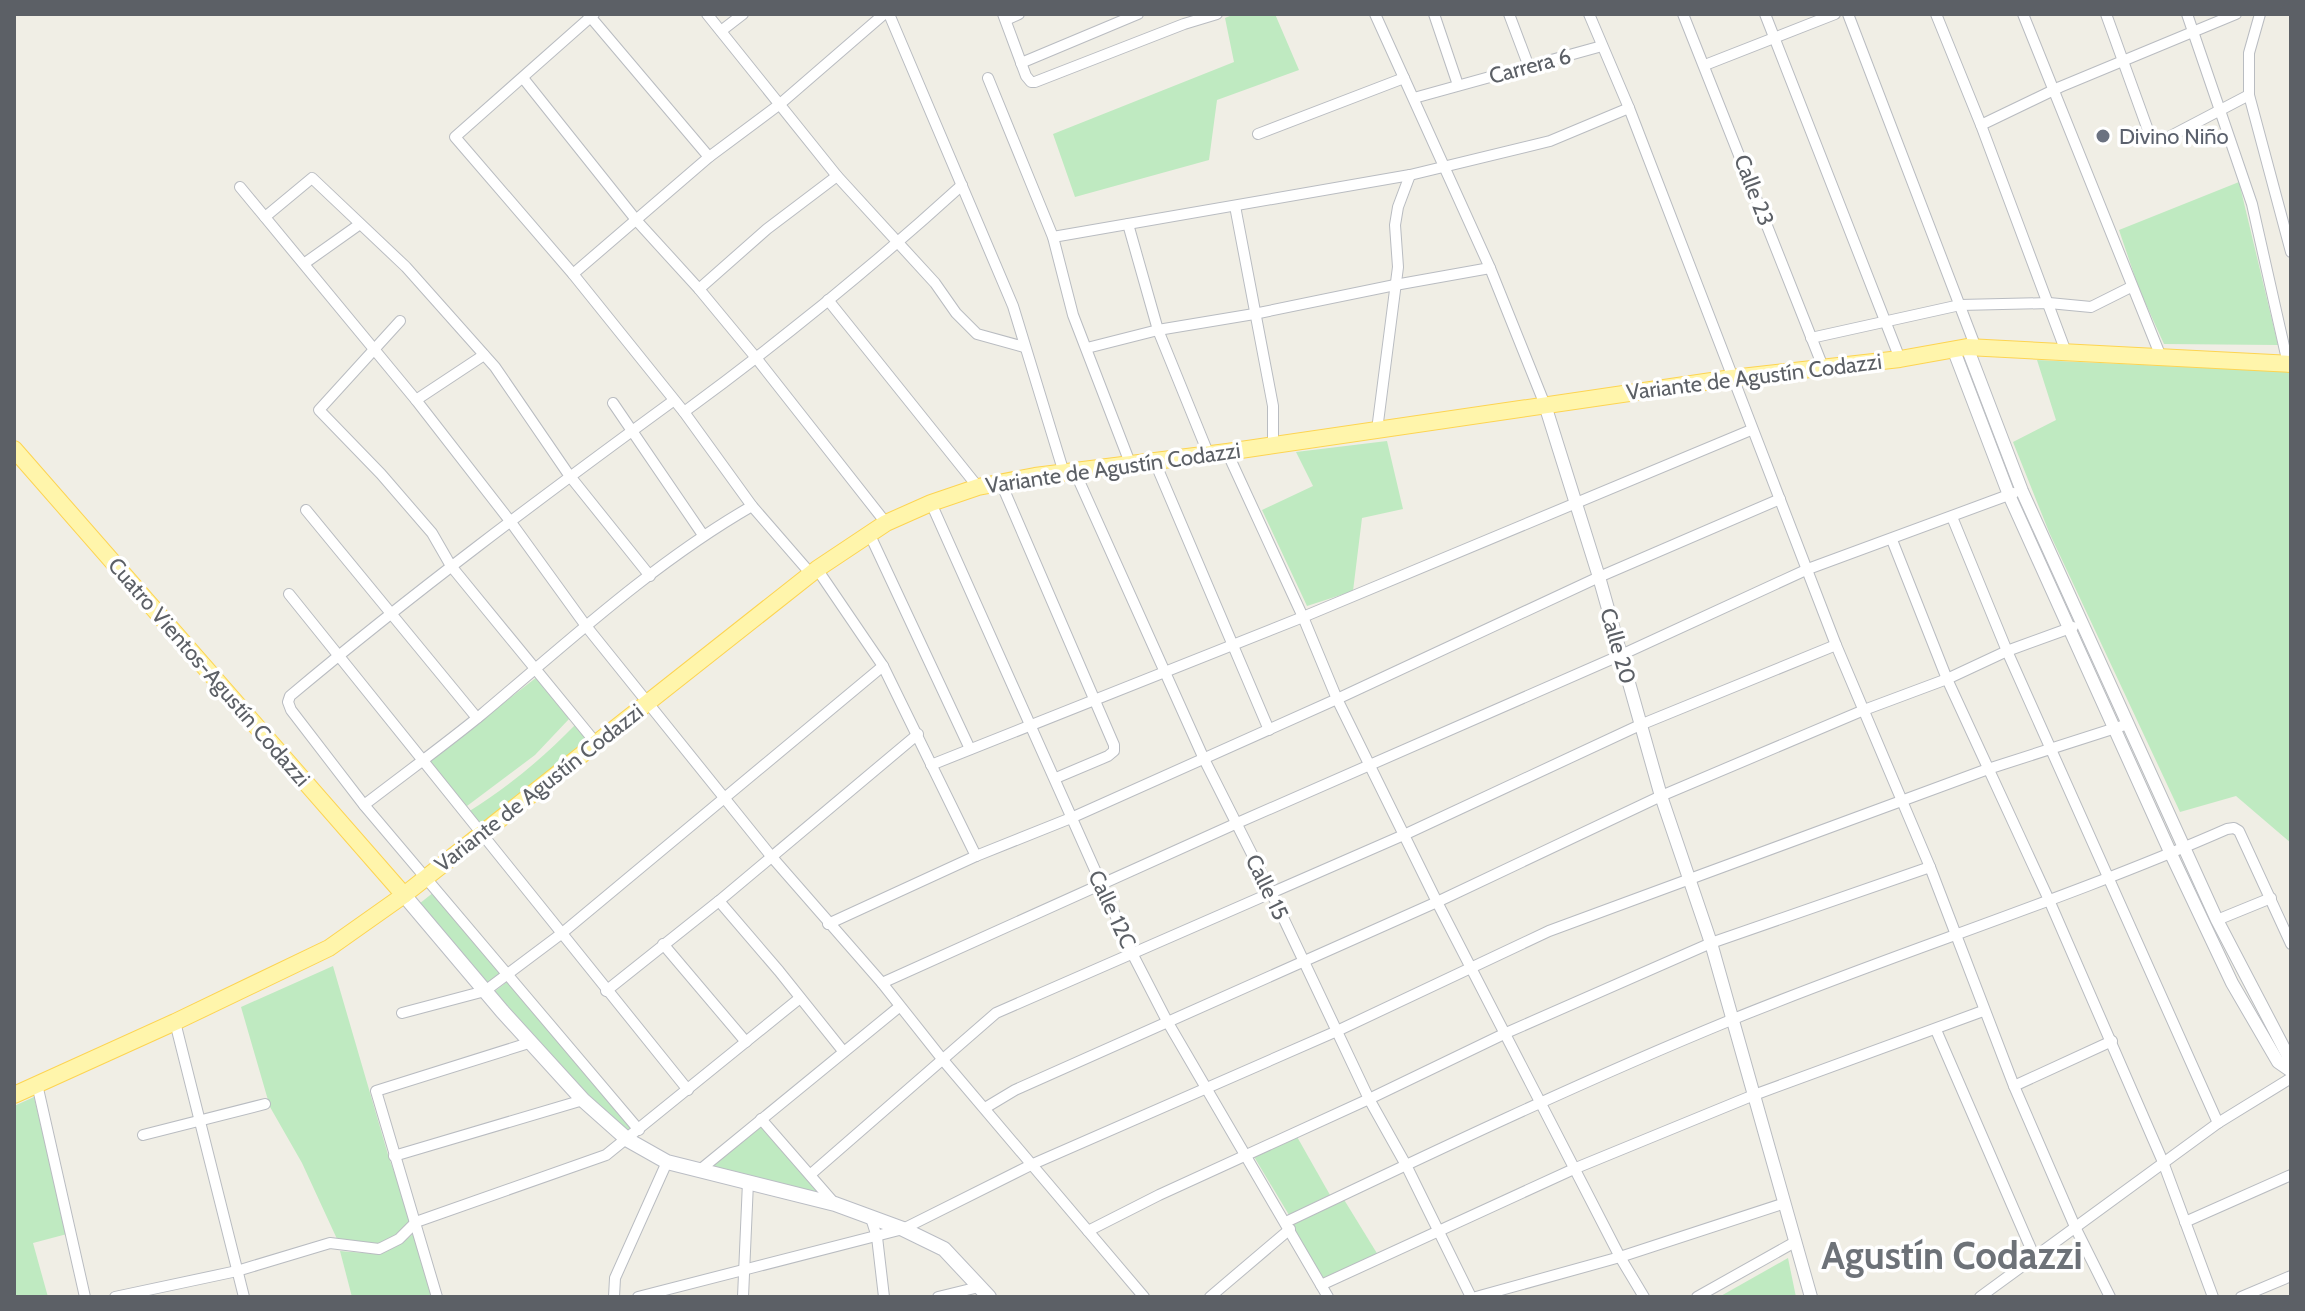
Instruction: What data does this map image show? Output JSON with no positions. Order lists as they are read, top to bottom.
{
  "streets": {
    "main road": ["Variante de Agustín Codazzi", "Cuatro Vientos-Agustín Codazzi"],
    "street": [
      "Carrera 6",
      "Calle 23",
      "Calle 20",
      "Calle 15",
      "Calle 12C"
    ]
  },
  "crossings": [
    ["Carrera 6", "Calle 20"],
    ["Calle 23", "Variante de Agustín Codazzi"],
    ["Variante de Agustín Codazzi", "Calle 20"],
    ["Variante de Agustín Codazzi", "Cuatro Vientos-Agustín Codazzi"],
    ["Variante de Agustín Codazzi", "Calle 15"],
    ["Variante de Agustín Codazzi", "Calle 12C"]
  ],
  "districts": ["Agustín Codazzi"],
  "places": ["Divino Niño"]
}
